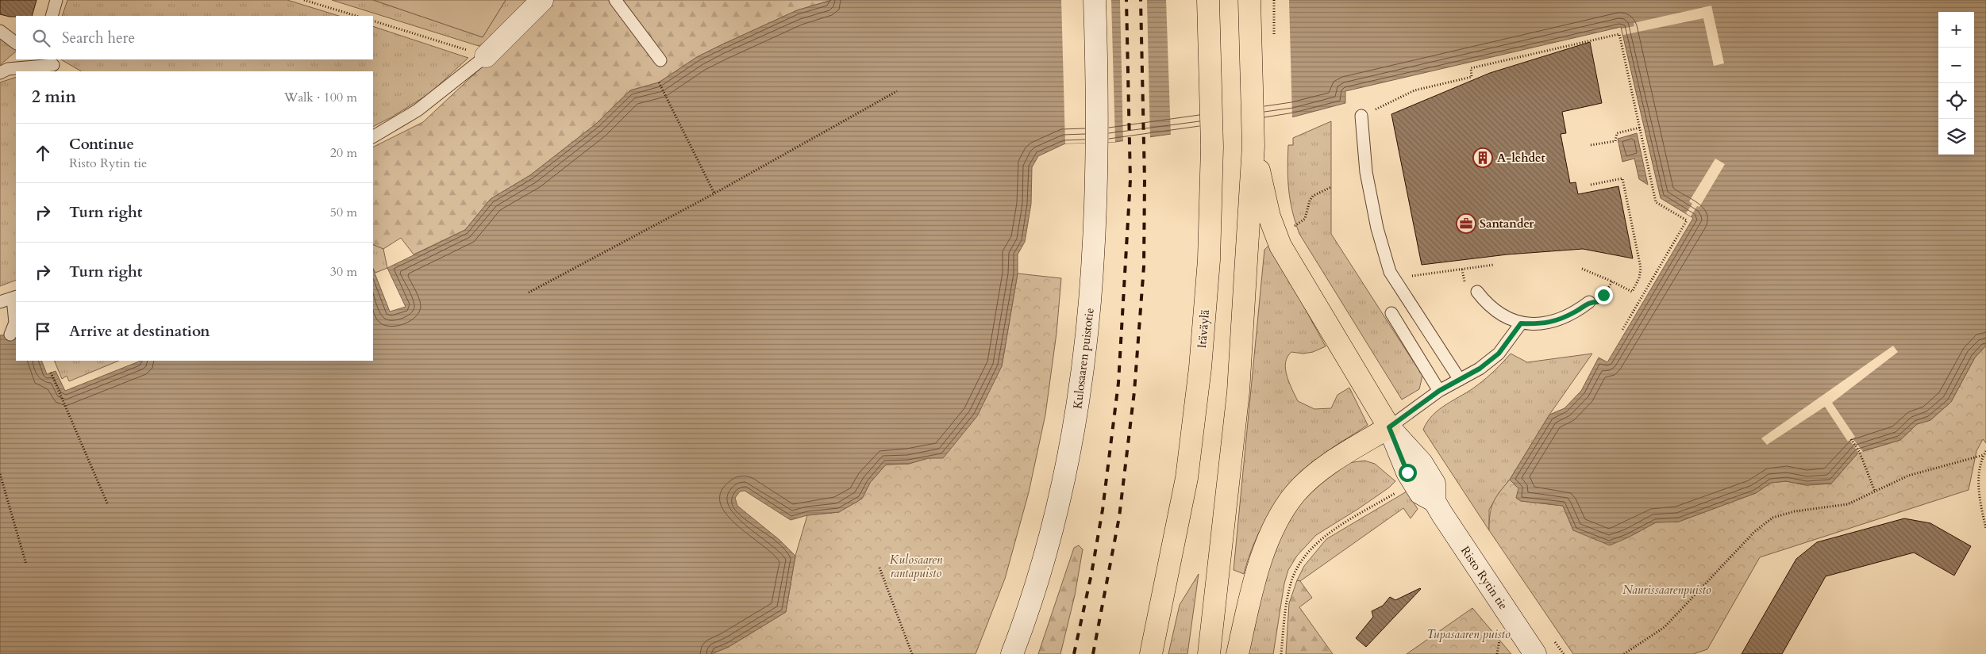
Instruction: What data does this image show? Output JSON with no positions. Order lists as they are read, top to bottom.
{
  "streets": {
    "highway": ["Itäväylä"],
    "main road": ["Kulosaaren puistotie", "Risto Rytin tie"]
  },
  "parks": ["Kulosaaren rantapuisto", "Naurissaarenpuisto", "Tupasaaren puisto"],
  "places": {
    "building": ["A-lehdet"],
    "office": ["Santander"]
  },
  "page": {
    "map_buttons": ["+", "−"],
    "search": "Search here",
    "heading": ["2 min", "Walk · 100 m"],
    "list": [
      ["Continue", "Risto Rytin tie", "20 m"],
      ["Turn right", "50 m"],
      ["Turn right", "30 m"],
      "Arrive at destination"
    ]
  }
}
